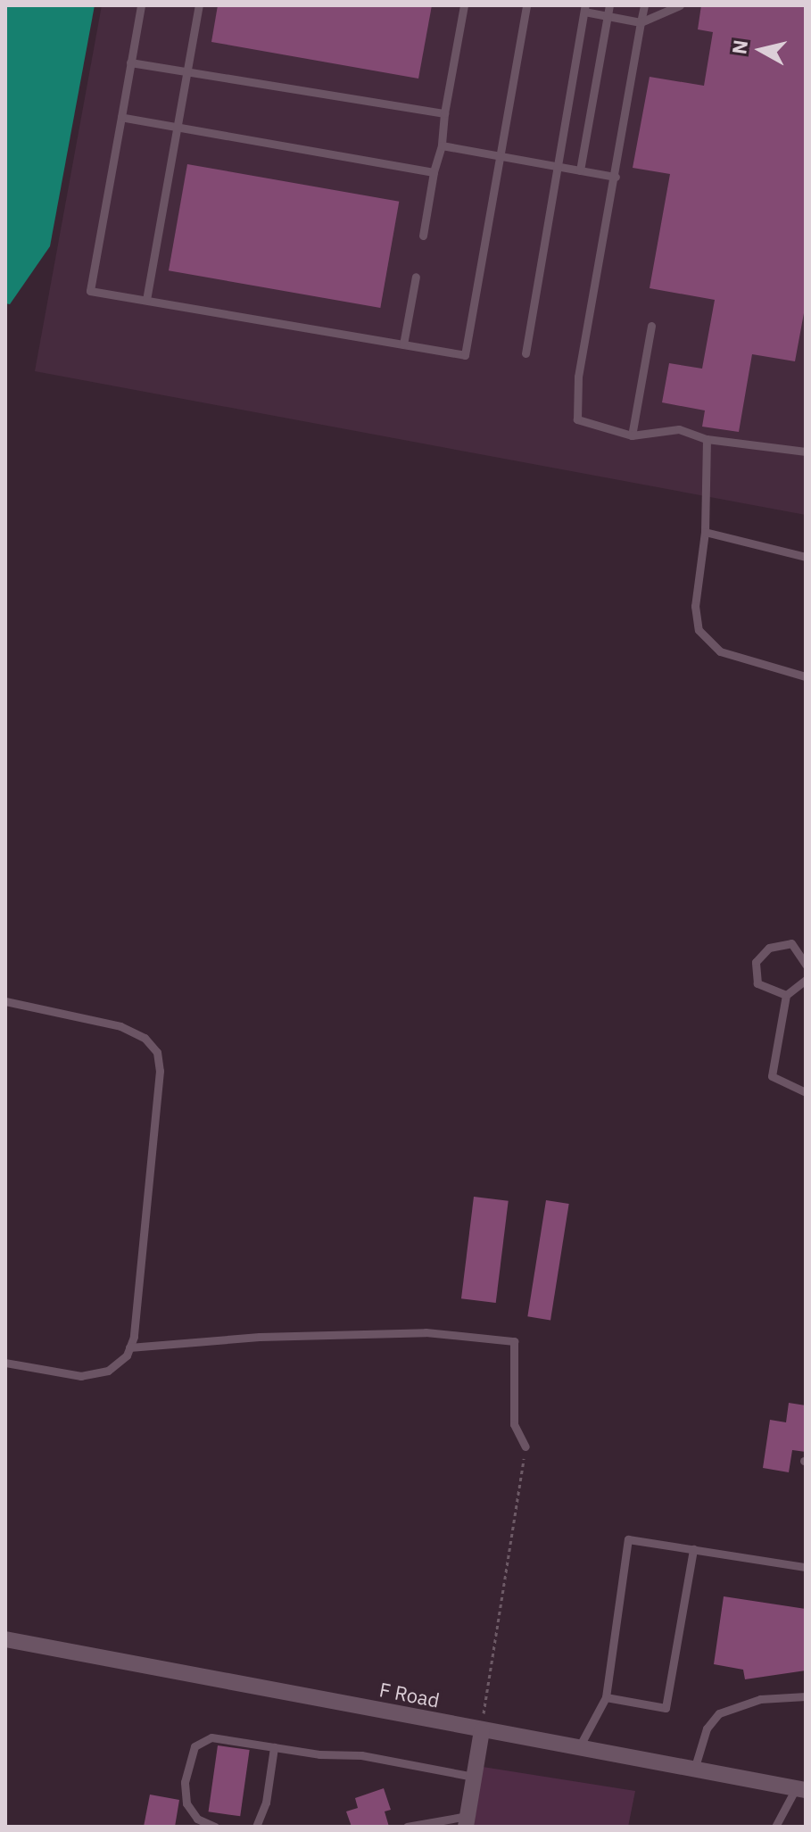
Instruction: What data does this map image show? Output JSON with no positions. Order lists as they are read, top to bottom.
{
  "streets": {
    "street": ["F Road"]
  },
  "north": "left"
}
